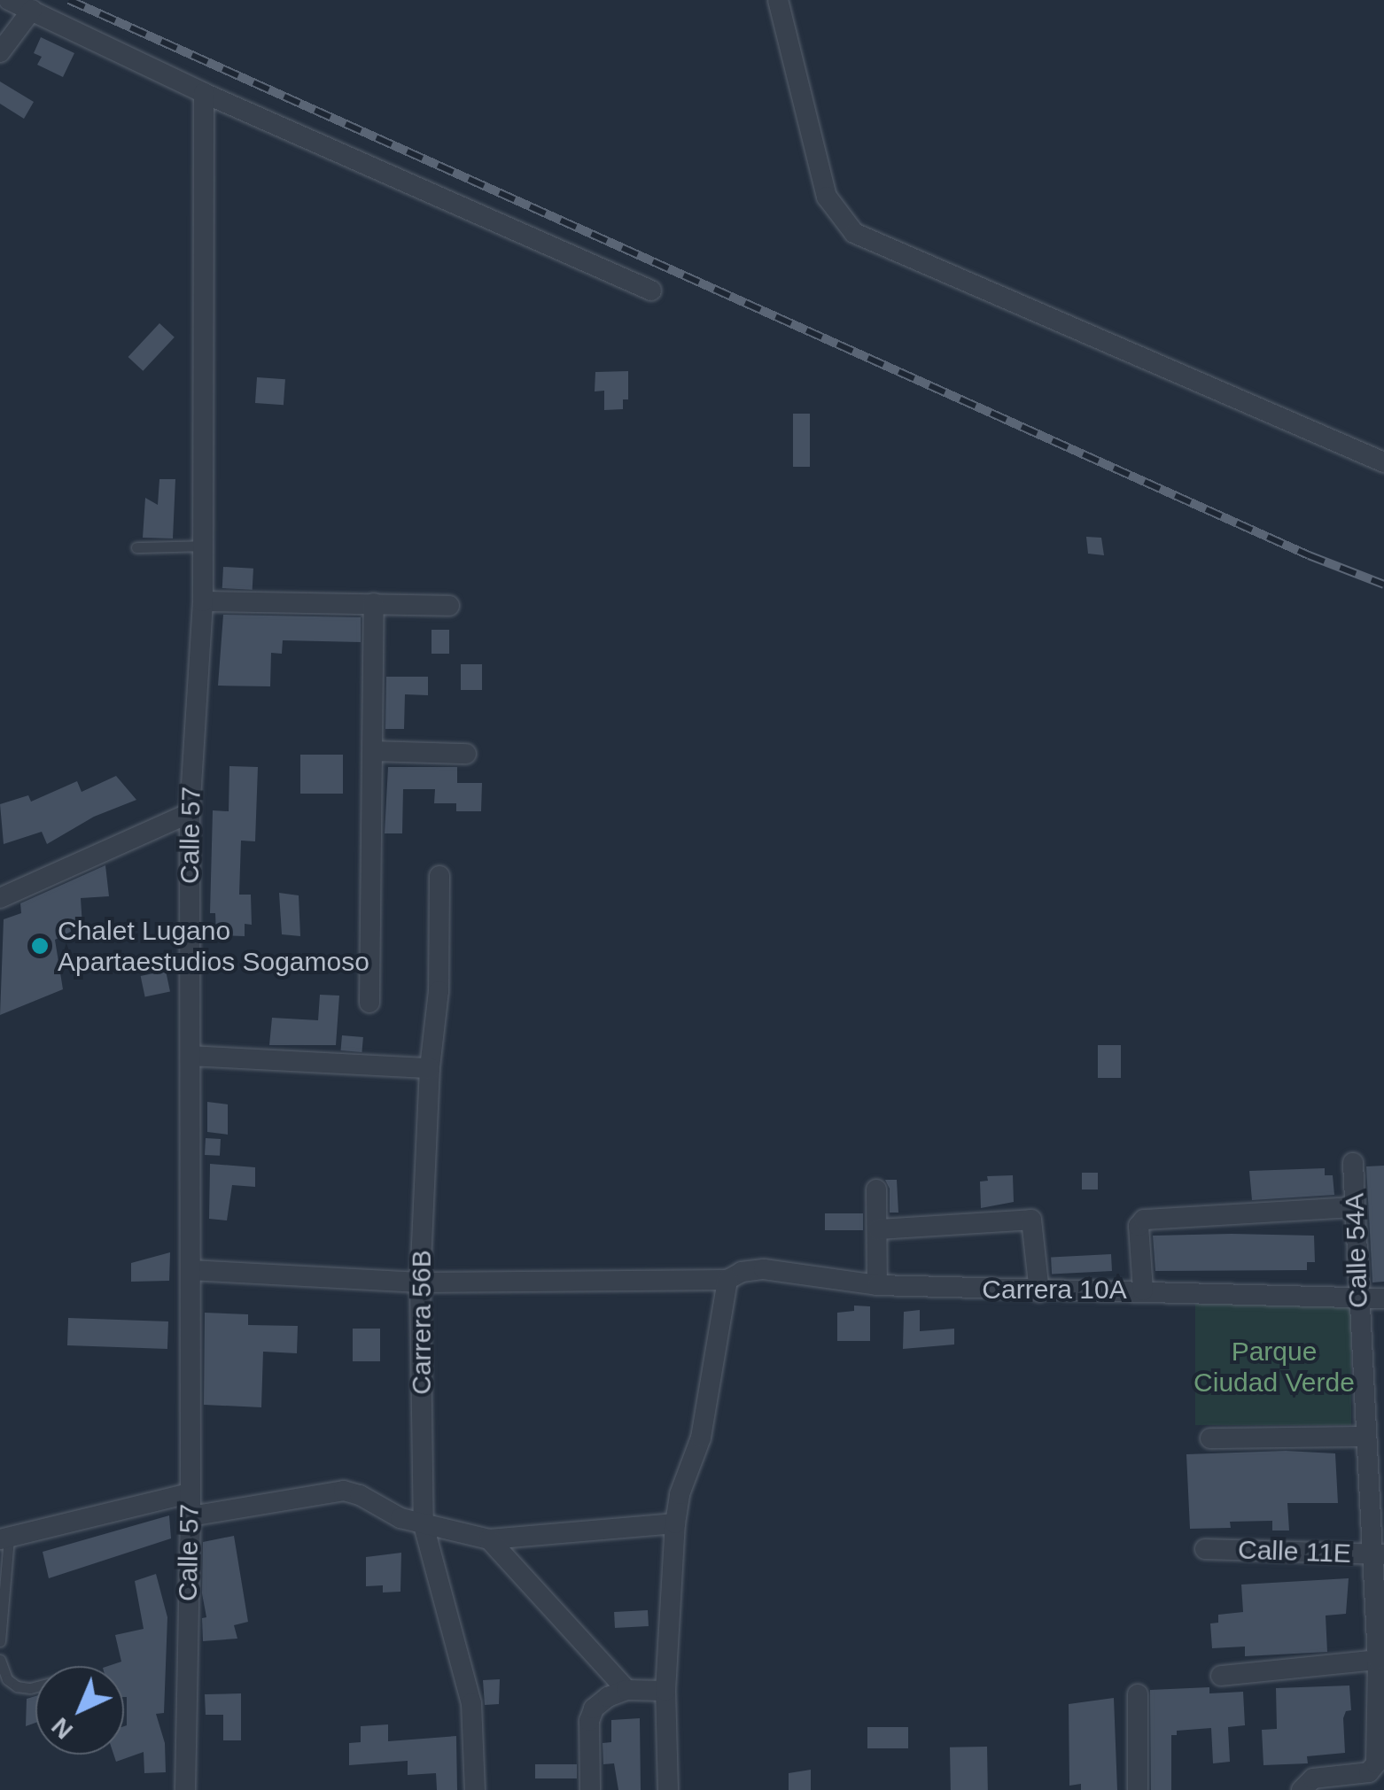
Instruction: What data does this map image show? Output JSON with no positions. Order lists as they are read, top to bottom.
{
  "streets": {
    "street": [
      "Calle 57",
      "Calle 54A",
      "Carrera 10A",
      "Carrera 56B",
      "Calle 11E"
    ]
  },
  "crossings": [
    ["Calle 57", "Carrera 10A"],
    ["Calle 54A", "Carrera 10A"],
    ["Calle 54A", "Calle 11E"],
    ["Carrera 10A", "Carrera 56B"]
  ],
  "parks": ["Parque Ciudad Verde"],
  "places": ["Chalet Lugano Apartaestudios Sogamoso"],
  "north": "bottom left"
}
